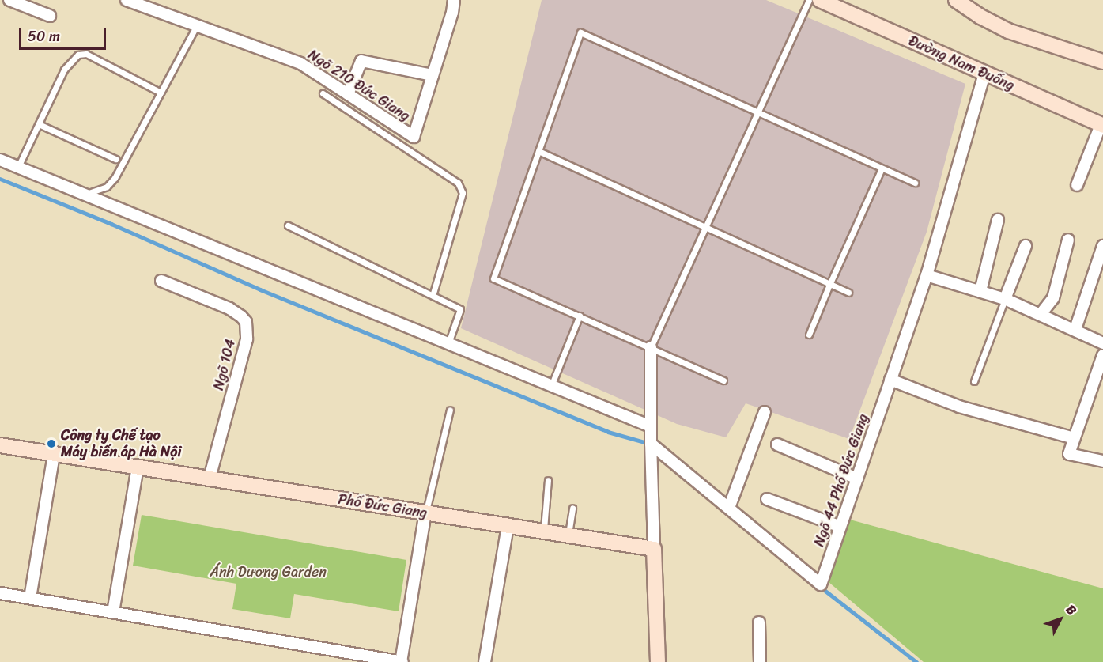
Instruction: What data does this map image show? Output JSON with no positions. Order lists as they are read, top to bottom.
{
  "streets": {
    "street": [
      "Đường Nam Đuống",
      "Ngõ 210 Đức Giang",
      "Ngõ 104",
      "Ngõ 44 Phố Đức Giang",
      "Phố Đức Giang"
    ]
  },
  "crossings": [
    ["Đường Nam Đuống", "Ngõ 44 Phố Đức Giang"],
    ["Ngõ 104", "Phố Đức Giang"]
  ],
  "parks": ["Ánh Dương Garden"],
  "places": ["Công ty Chế tạo Máy biến áp Hà Nội"],
  "scale_bar": "50 m",
  "north": "top right"
}
